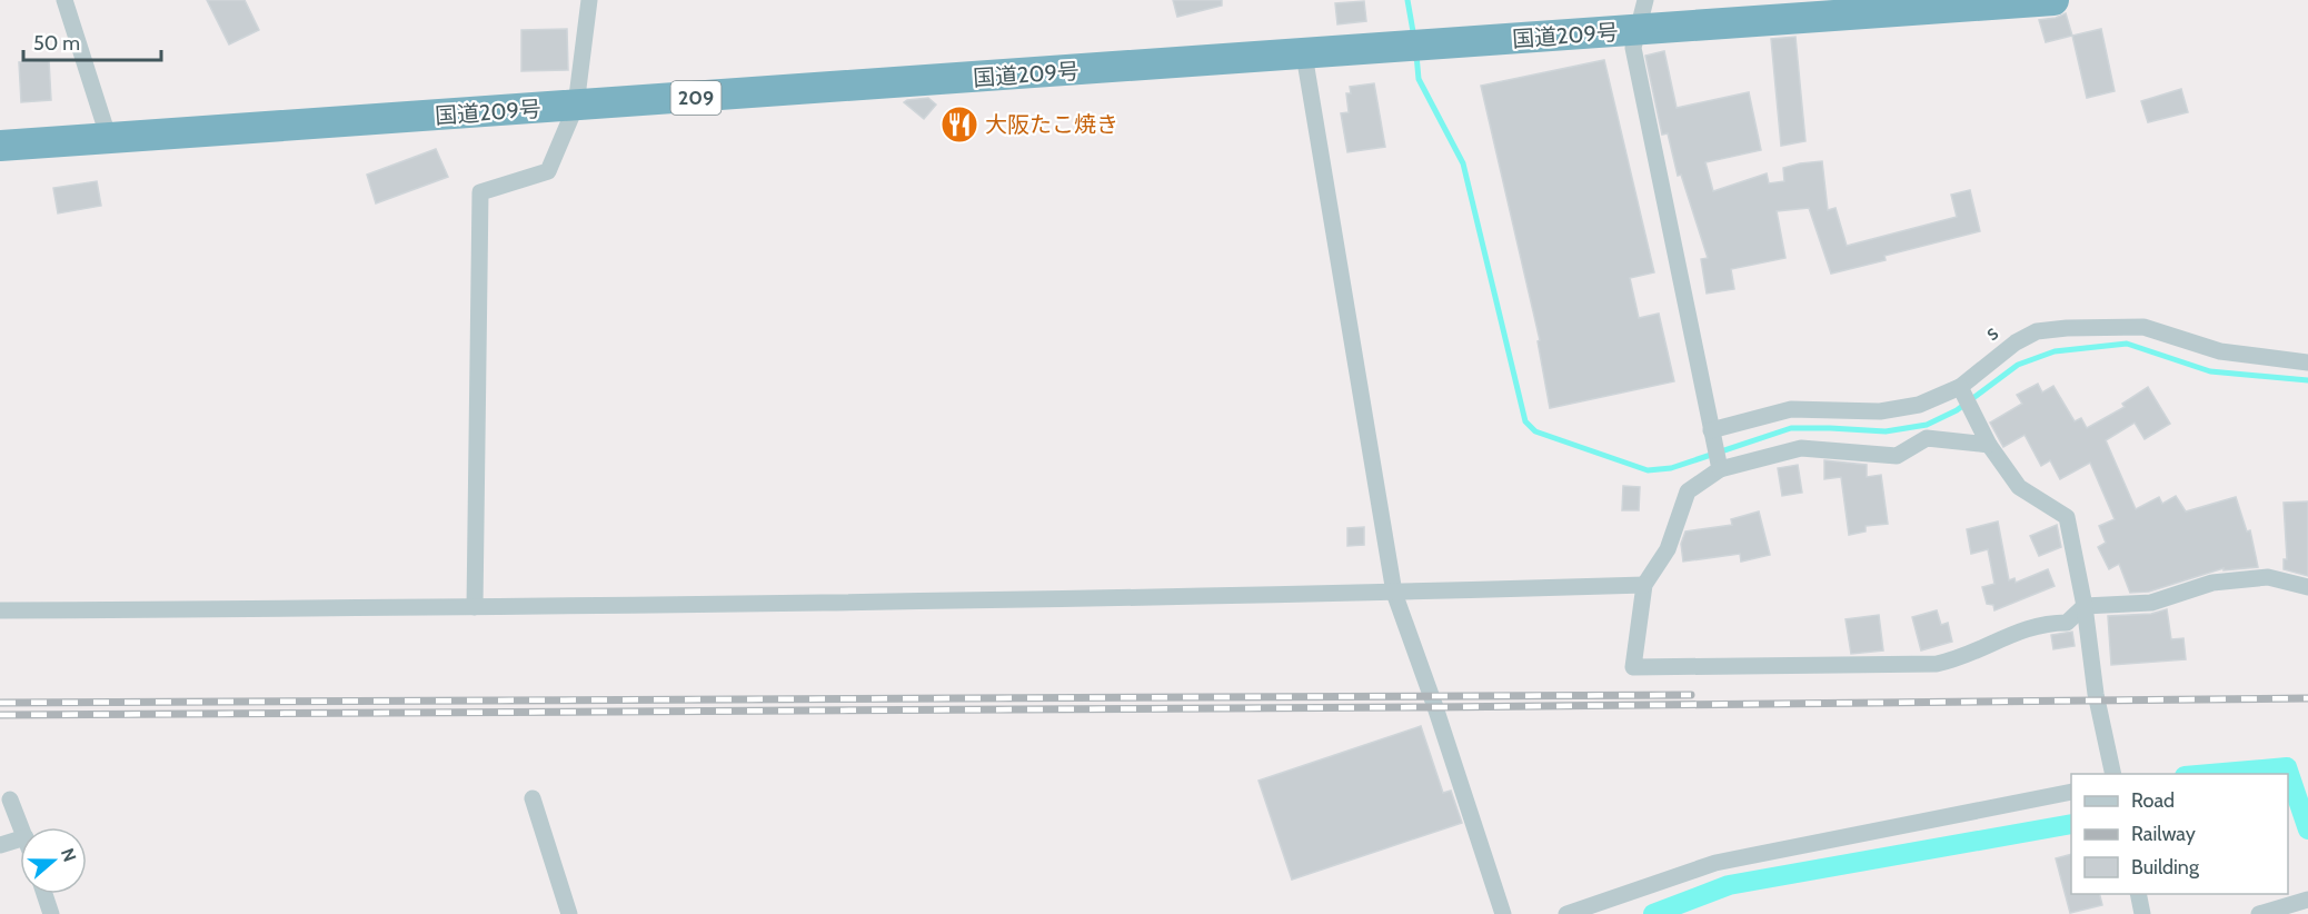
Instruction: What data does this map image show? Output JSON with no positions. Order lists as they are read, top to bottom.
{
  "streets": {
    "highway": ["国道209号", "209"],
    "street": ["s"]
  },
  "places": {
    "restaurant": ["大阪たこ焼き"]
  },
  "legend": ["Road", "Railway", "Building"],
  "scale_bar": "50 m",
  "north": "right"
}
